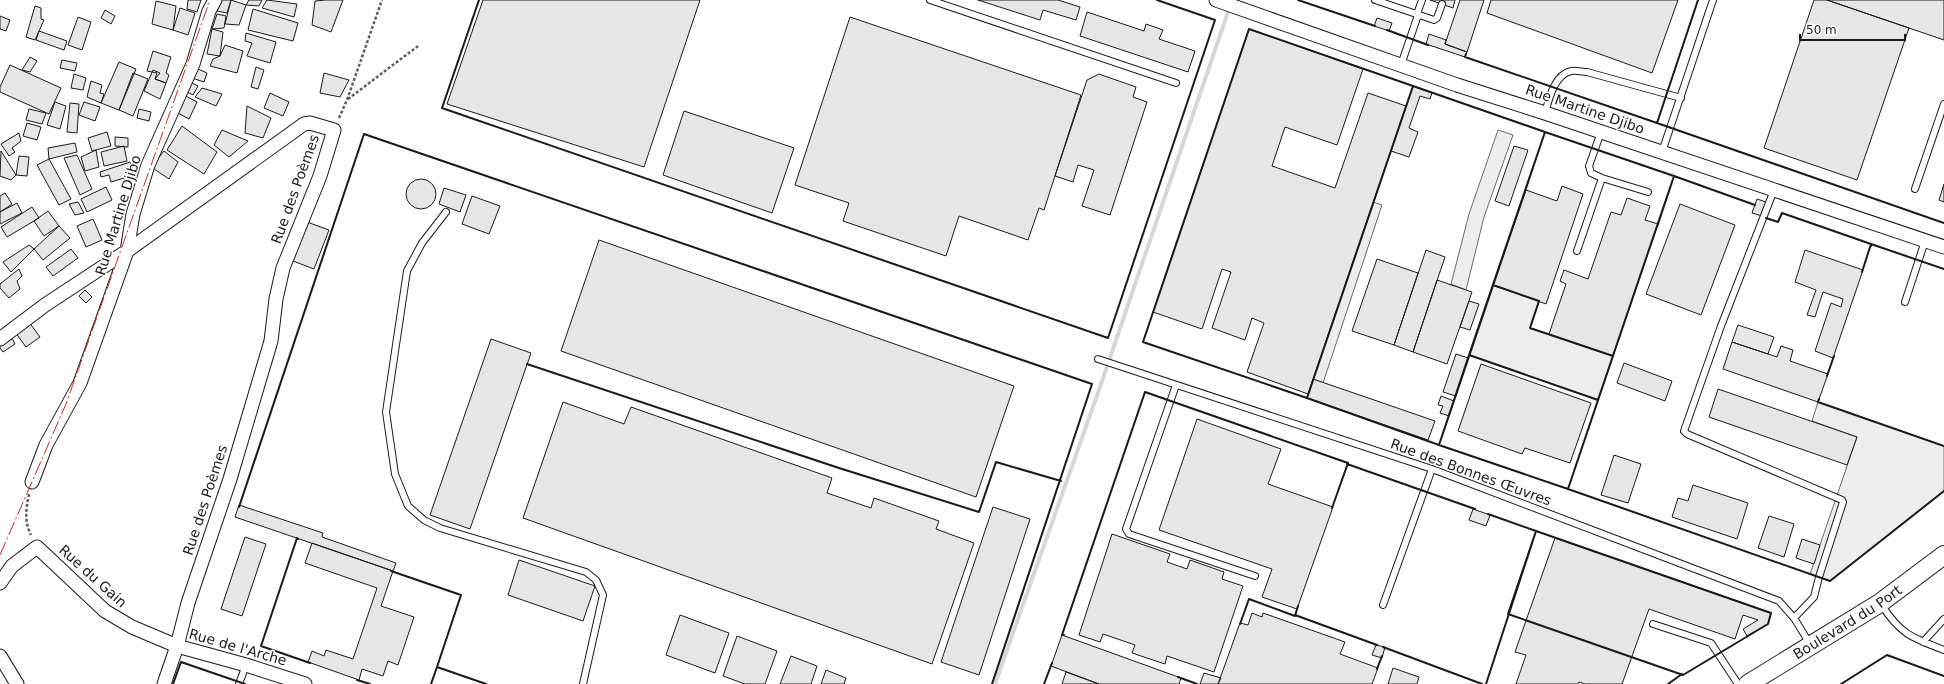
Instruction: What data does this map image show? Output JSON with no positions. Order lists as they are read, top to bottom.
{
  "streets": {
    "main road": ["Boulevard du Port"],
    "street": [
      "Rue Martine Djibo",
      "Rue des Poèmes",
      "Rue du Gain",
      "Rue de l'Arche"
    ],
    "lane": ["Rue des Bonnes Œuvres"]
  },
  "crossings": [
    ["Rue Martine Djibo", "Rue des Poèmes"],
    ["Rue des Poèmes", "Rue du Gain"],
    ["Rue des Poèmes", "Rue de l'Arche"],
    ["Rue des Bonnes Œuvres", "Boulevard du Port"],
    ["Rue du Gain", "Rue de l'Arche"]
  ],
  "scale_bar": "50 m"
}
